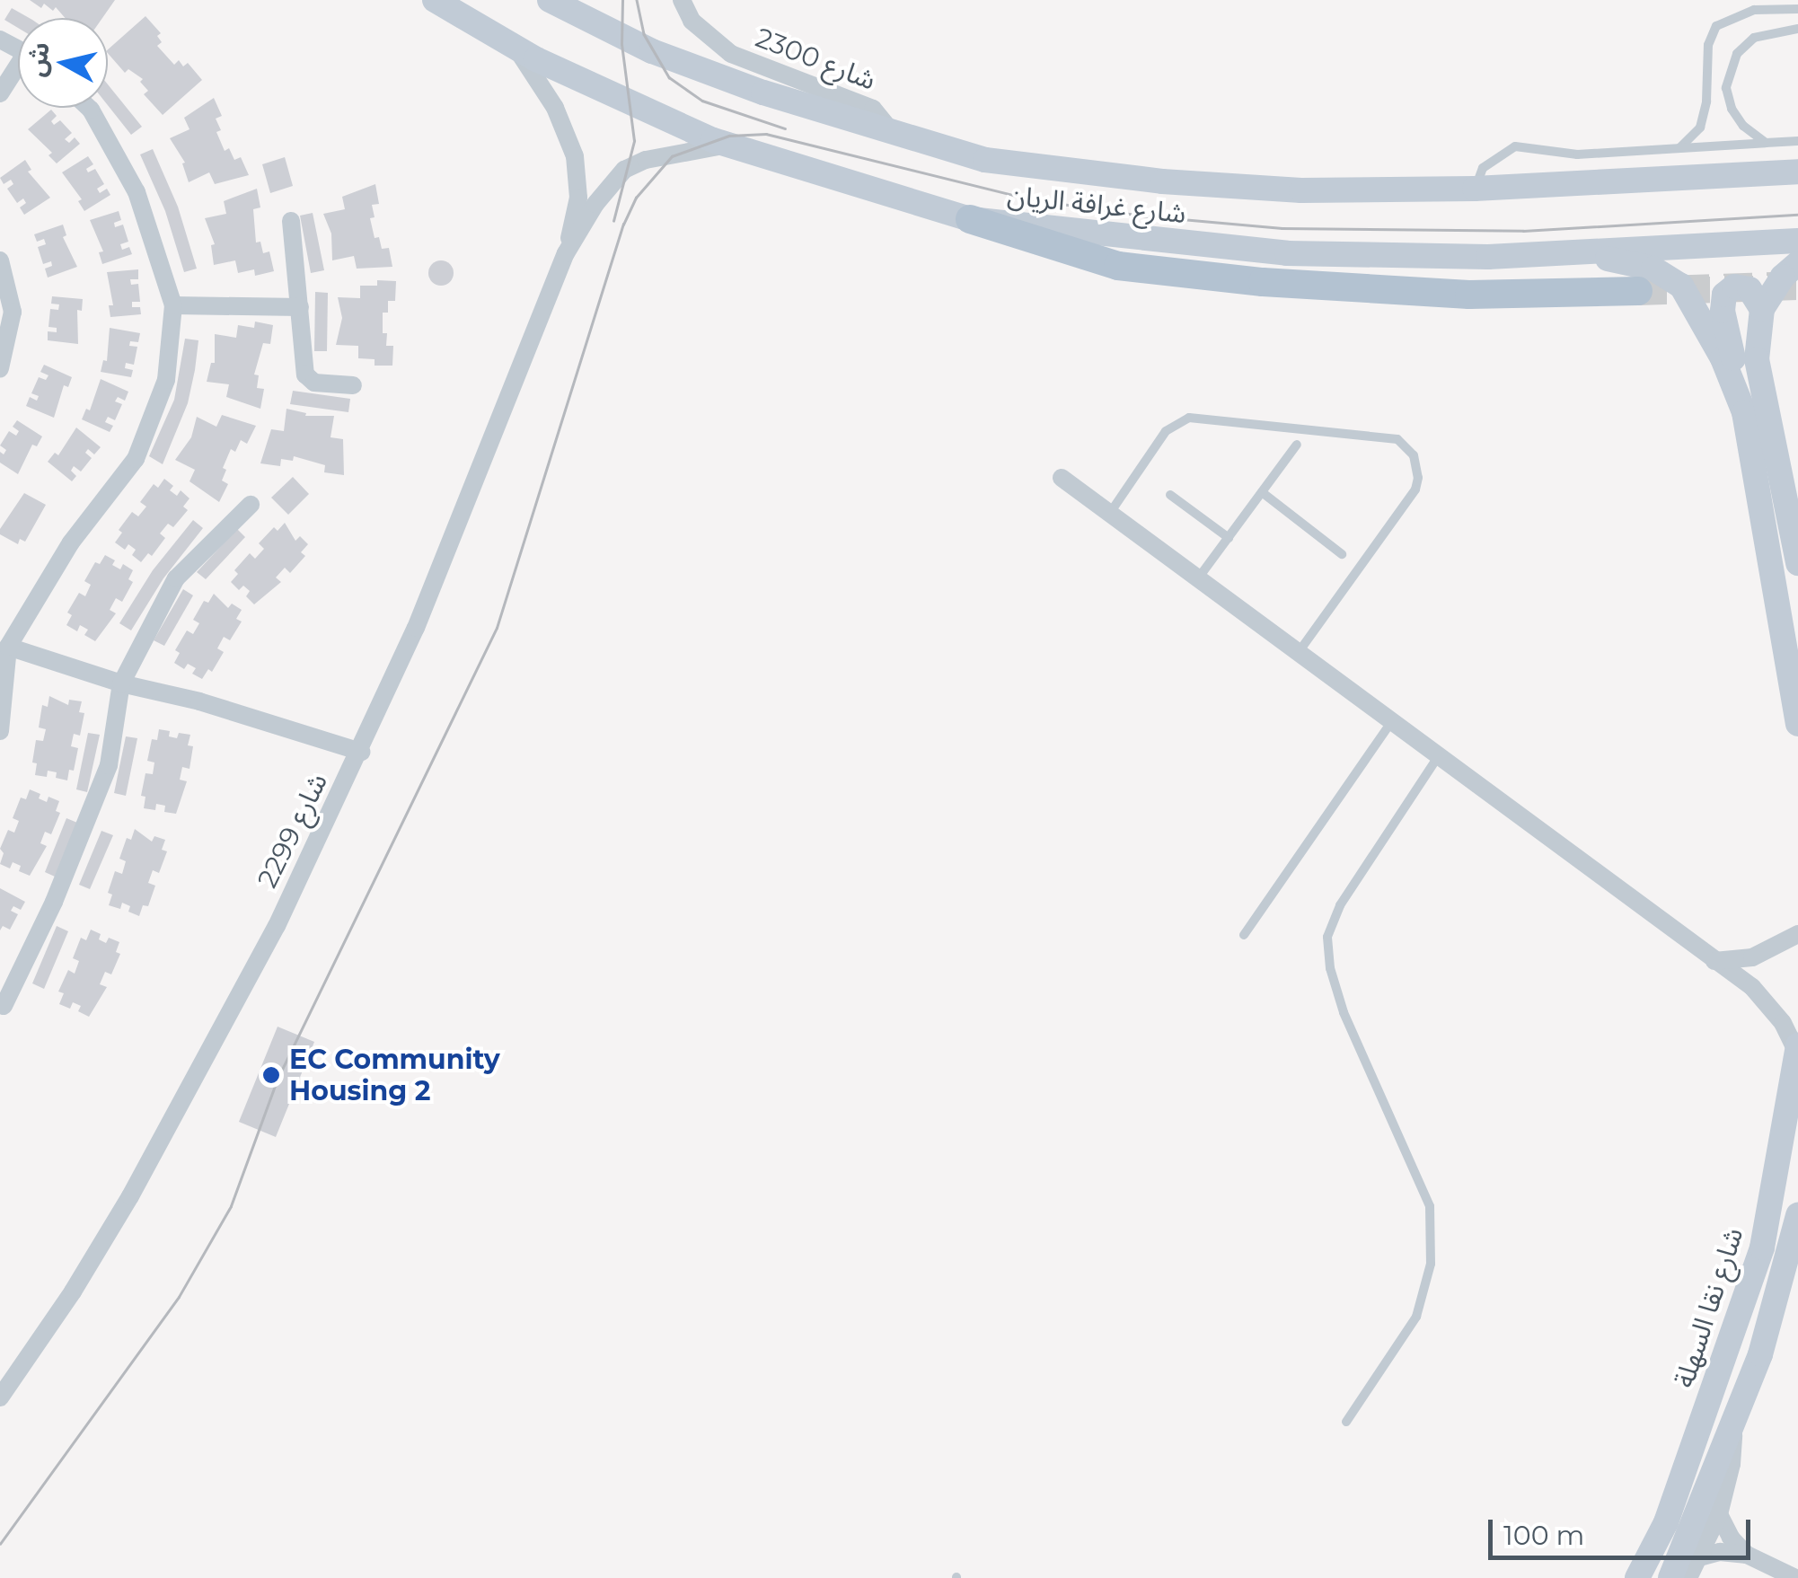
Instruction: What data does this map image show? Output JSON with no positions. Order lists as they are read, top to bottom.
{
  "streets": {
    "main road": ["شارع غرافة الريان", "شارع نقا السهلة"],
    "street": ["شارع 2300", "شارع 2299"]
  },
  "crossings": [
    ["شارع 2300", "شارع غرافة الريان"],
    ["شارع غرافة الريان", "شارع 2299"]
  ],
  "places": ["EC Community Housing 2"],
  "scale_bar": "100 m",
  "north": "left"
}
